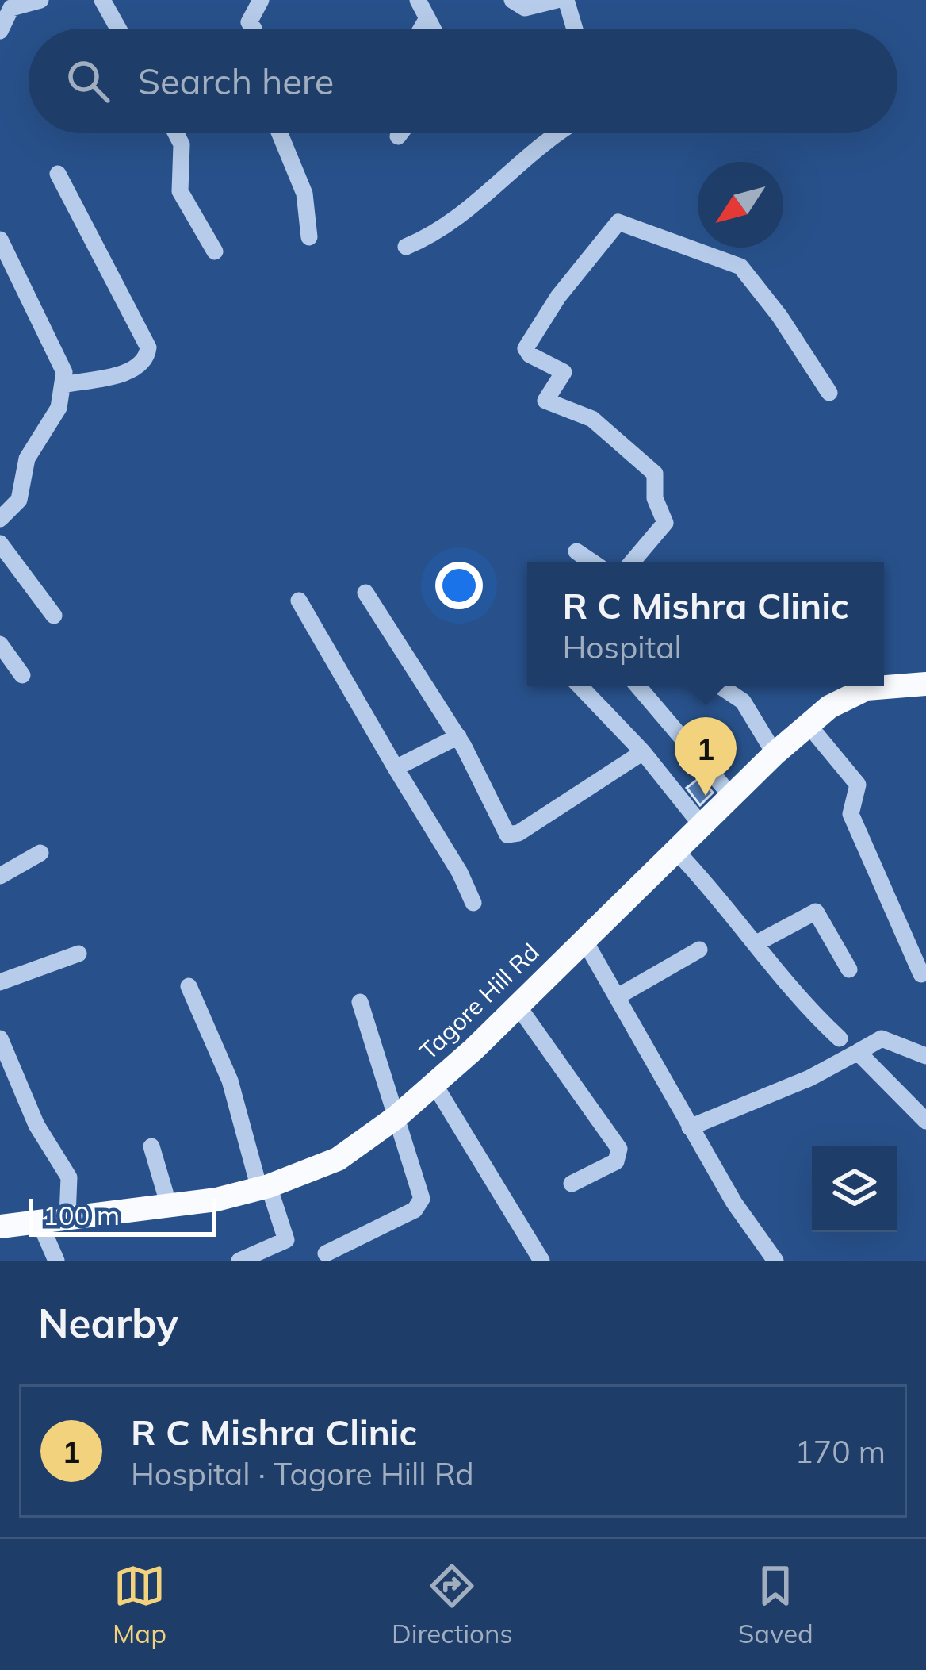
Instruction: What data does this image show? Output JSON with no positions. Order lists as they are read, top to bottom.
{
  "streets": {
    "main road": ["Tagore Hill Rd"]
  },
  "scale_bar": "100 m",
  "north": "bottom left",
  "page": {
    "search": "Search here",
    "popup": ["R C Mishra Clinic", "Hospital"],
    "pins": "1",
    "scale": "100 m",
    "heading": "Nearby",
    "list": [
      {
        "mark": "1",
        "name": "R C Mishra Clinic",
        "note": "Hospital · Tagore Hill Rd",
        "value": "170 m"
      }
    ],
    "nav": ["Map", "Directions", "Saved"]
  }
}
